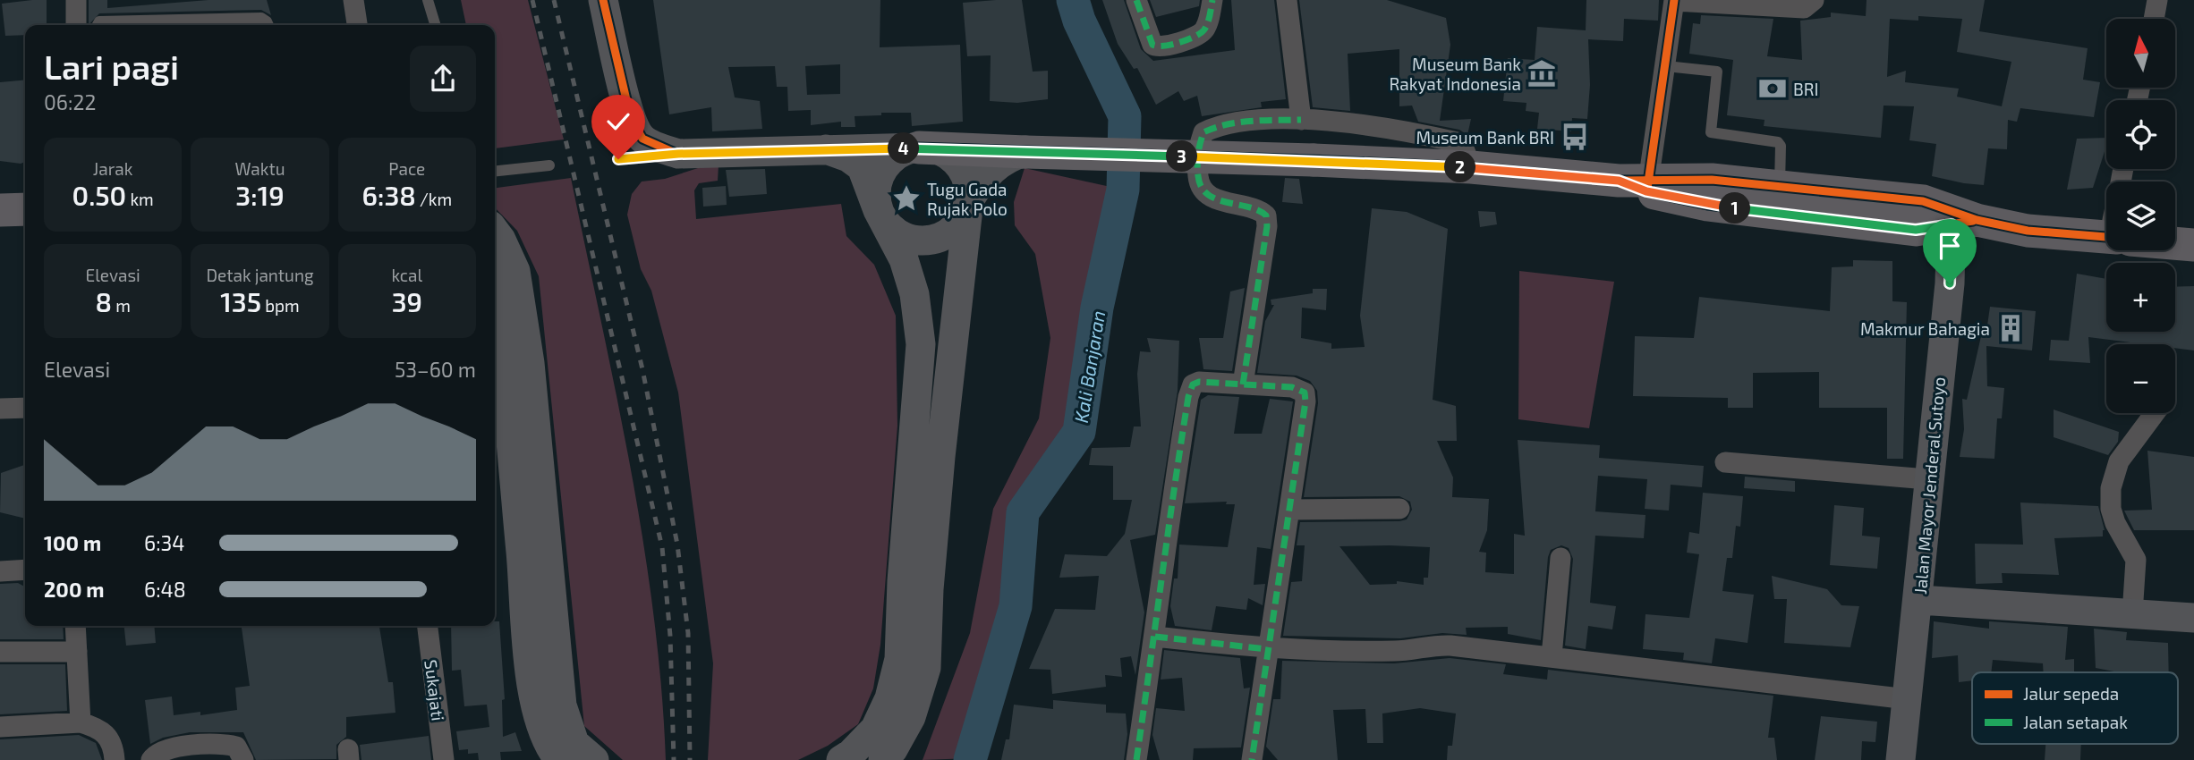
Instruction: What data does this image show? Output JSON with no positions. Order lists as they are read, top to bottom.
{
  "streets": {
    "main road": ["Jalan Mayor Jenderal Sutoyo"],
    "street": ["Sukajati"]
  },
  "water": ["Kali Banjaran"],
  "places": {
    "museum": ["Museum Bank Rakyat Indonesia"],
    "bank": ["BRI"],
    "bus stop": ["Museum Bank BRI"],
    "place": ["Tugu Gada Rujak Polo"],
    "building": ["Makmur Bahagia"]
  },
  "legend": ["Jalur sepeda", "Jalan setapak"],
  "north": "top",
  "page": {
    "map_buttons": ["+", "−"],
    "heading": ["Lari pagi", "06:22"],
    "stats": [
      ["Jarak", "0.50 km"],
      ["Waktu", "3:19"],
      ["Pace", "6:38 /km"],
      ["Elevasi", "8 m"],
      ["Detak jantung", "135 bpm"],
      ["kcal", "39"]
    ],
    "pins": [
      "4",
      "3",
      "2",
      "1"
    ],
    "chart": ["Elevasi", "53–60 m"],
    "list": [
      {
        "name": "100 m",
        "note": "6:34"
      },
      {
        "name": "200 m",
        "note": "6:48"
      }
    ]
  }
}
